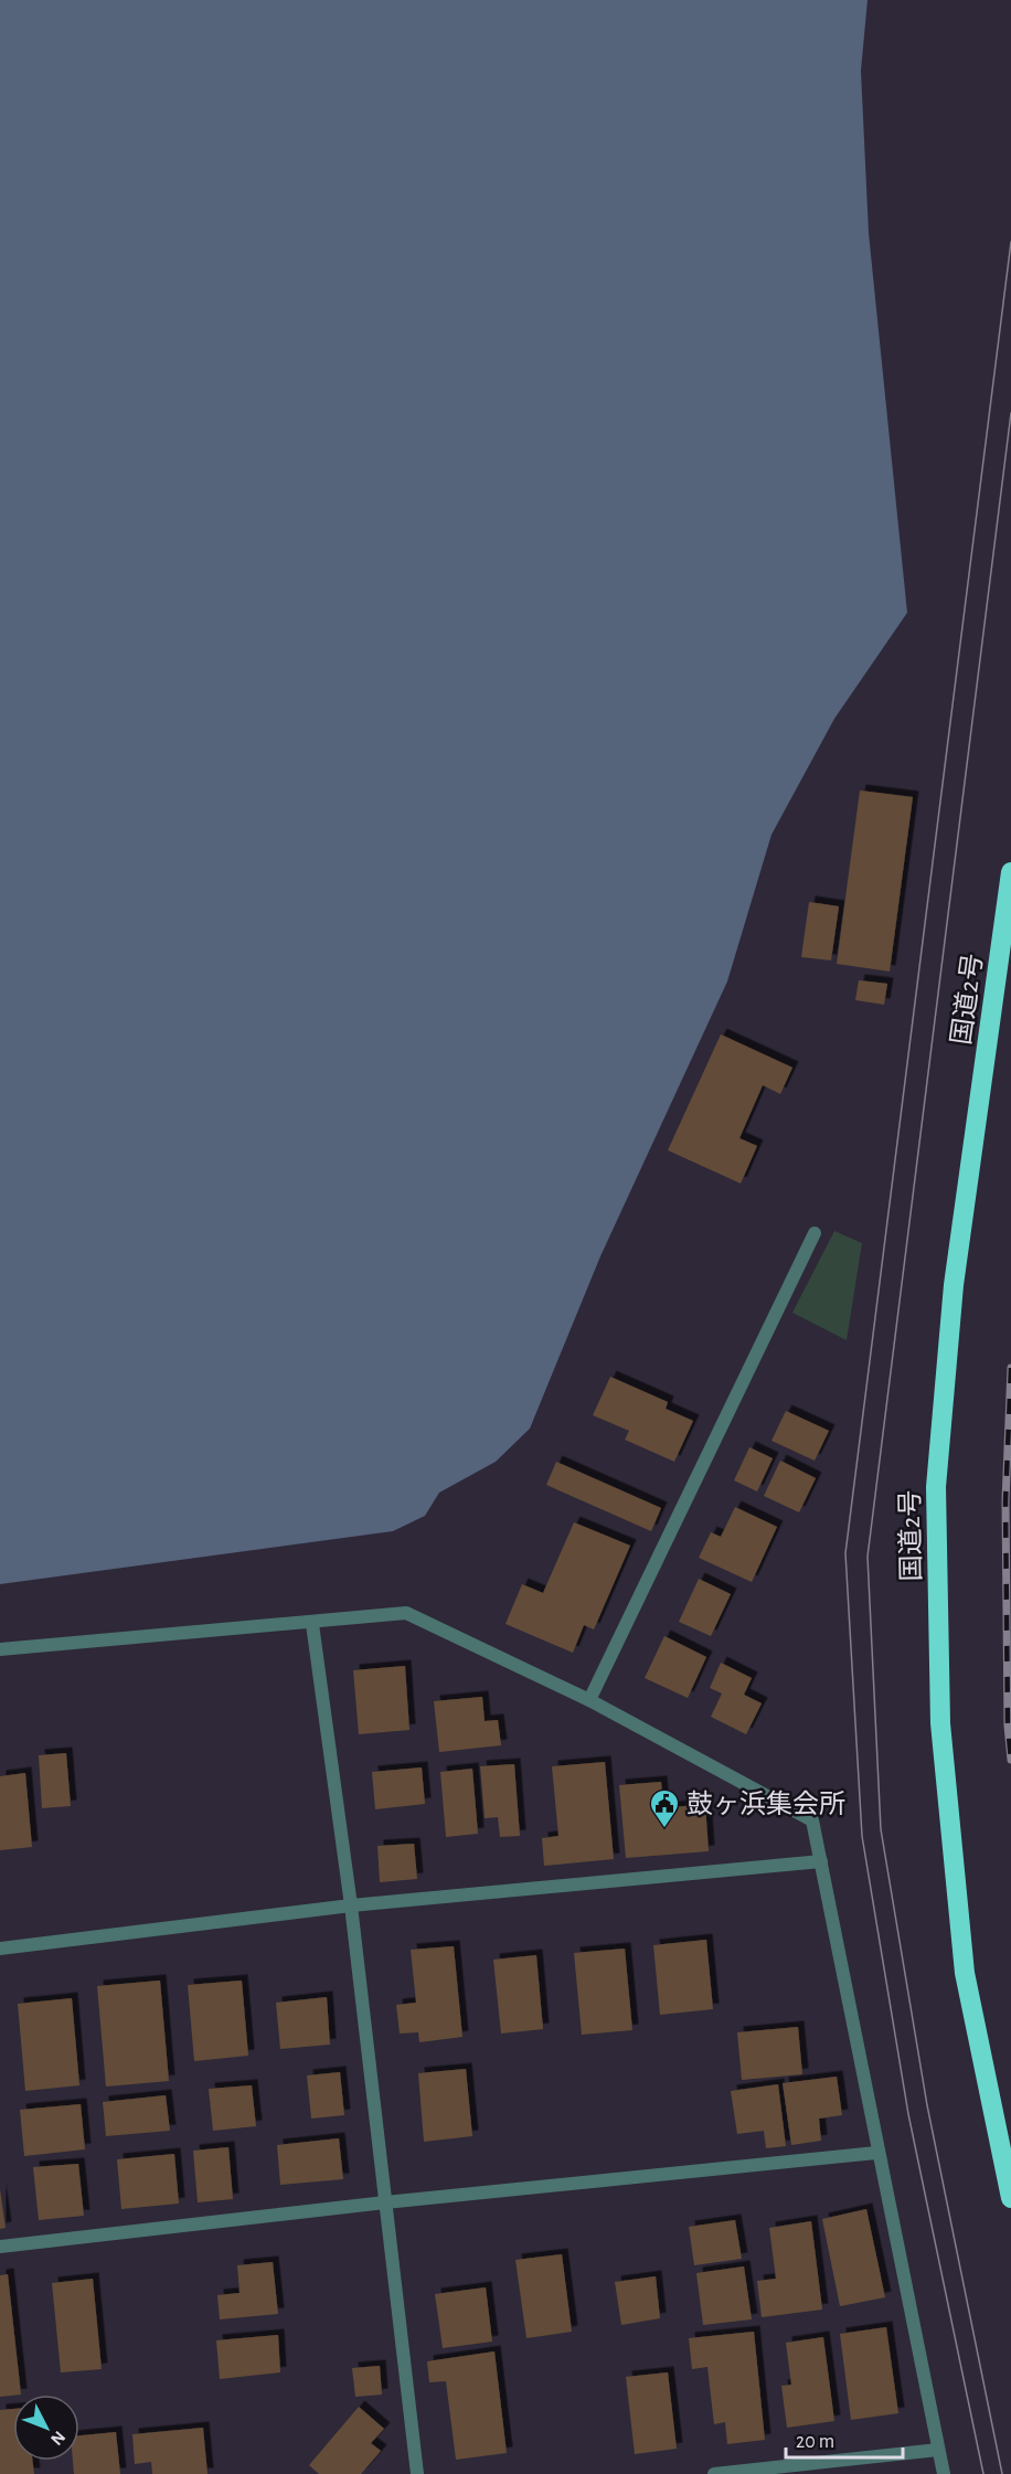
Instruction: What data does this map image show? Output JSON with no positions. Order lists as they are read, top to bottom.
{
  "streets": {
    "highway": ["国道2号"]
  },
  "places": {
    "public building": ["鼓ヶ浜集会所"]
  },
  "scale_bar": "20 m",
  "north": "bottom right"
}
